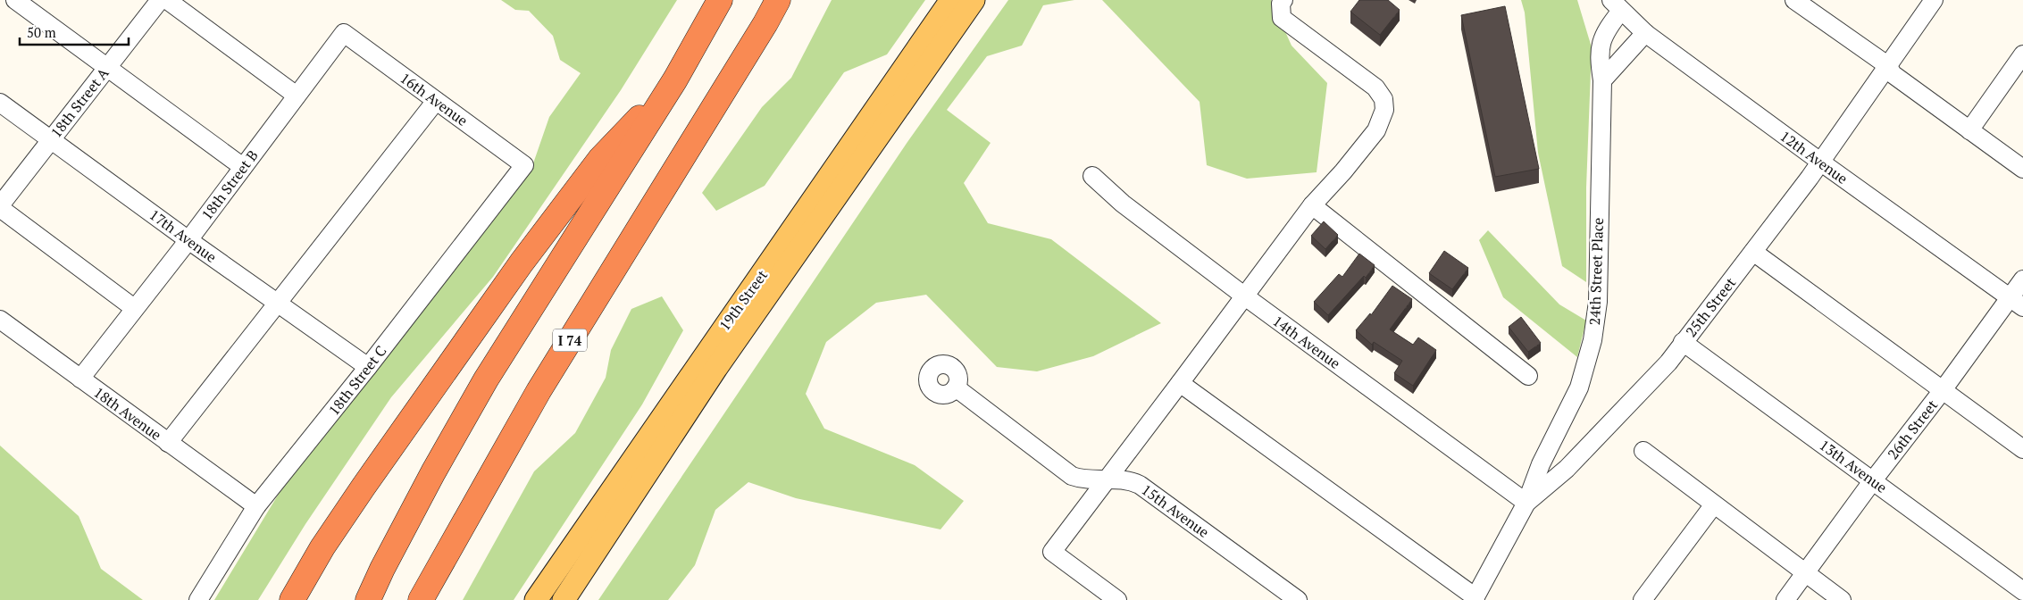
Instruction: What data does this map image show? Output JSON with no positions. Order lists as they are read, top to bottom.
{
  "streets": {
    "highway": ["I 74"],
    "main road": ["19th Street"],
    "street": [
      "16th Avenue",
      "18th Street A",
      "12th Avenue",
      "18th Street B",
      "17th Avenue",
      "24th Street Place",
      "25th Street",
      "14th Avenue",
      "18th Street C",
      "18th Avenue",
      "26th Street",
      "13th Avenue",
      "15th Avenue"
    ]
  },
  "crossings": [
    ["16th Avenue", "18th Street B"],
    ["16th Avenue", "18th Street C"],
    ["18th Street A", "17th Avenue"],
    ["12th Avenue", "24th Street Place"],
    ["12th Avenue", "25th Street"],
    ["12th Avenue", "26th Street"],
    ["18th Street B", "17th Avenue"],
    ["18th Street B", "18th Avenue"],
    ["17th Avenue", "18th Street C"],
    ["24th Street Place", "25th Street"],
    ["24th Street Place", "14th Avenue"],
    ["25th Street", "14th Avenue"],
    ["25th Street", "13th Avenue"],
    ["18th Street C", "18th Avenue"],
    ["26th Street", "13th Avenue"]
  ],
  "scale_bar": "50 m"
}
